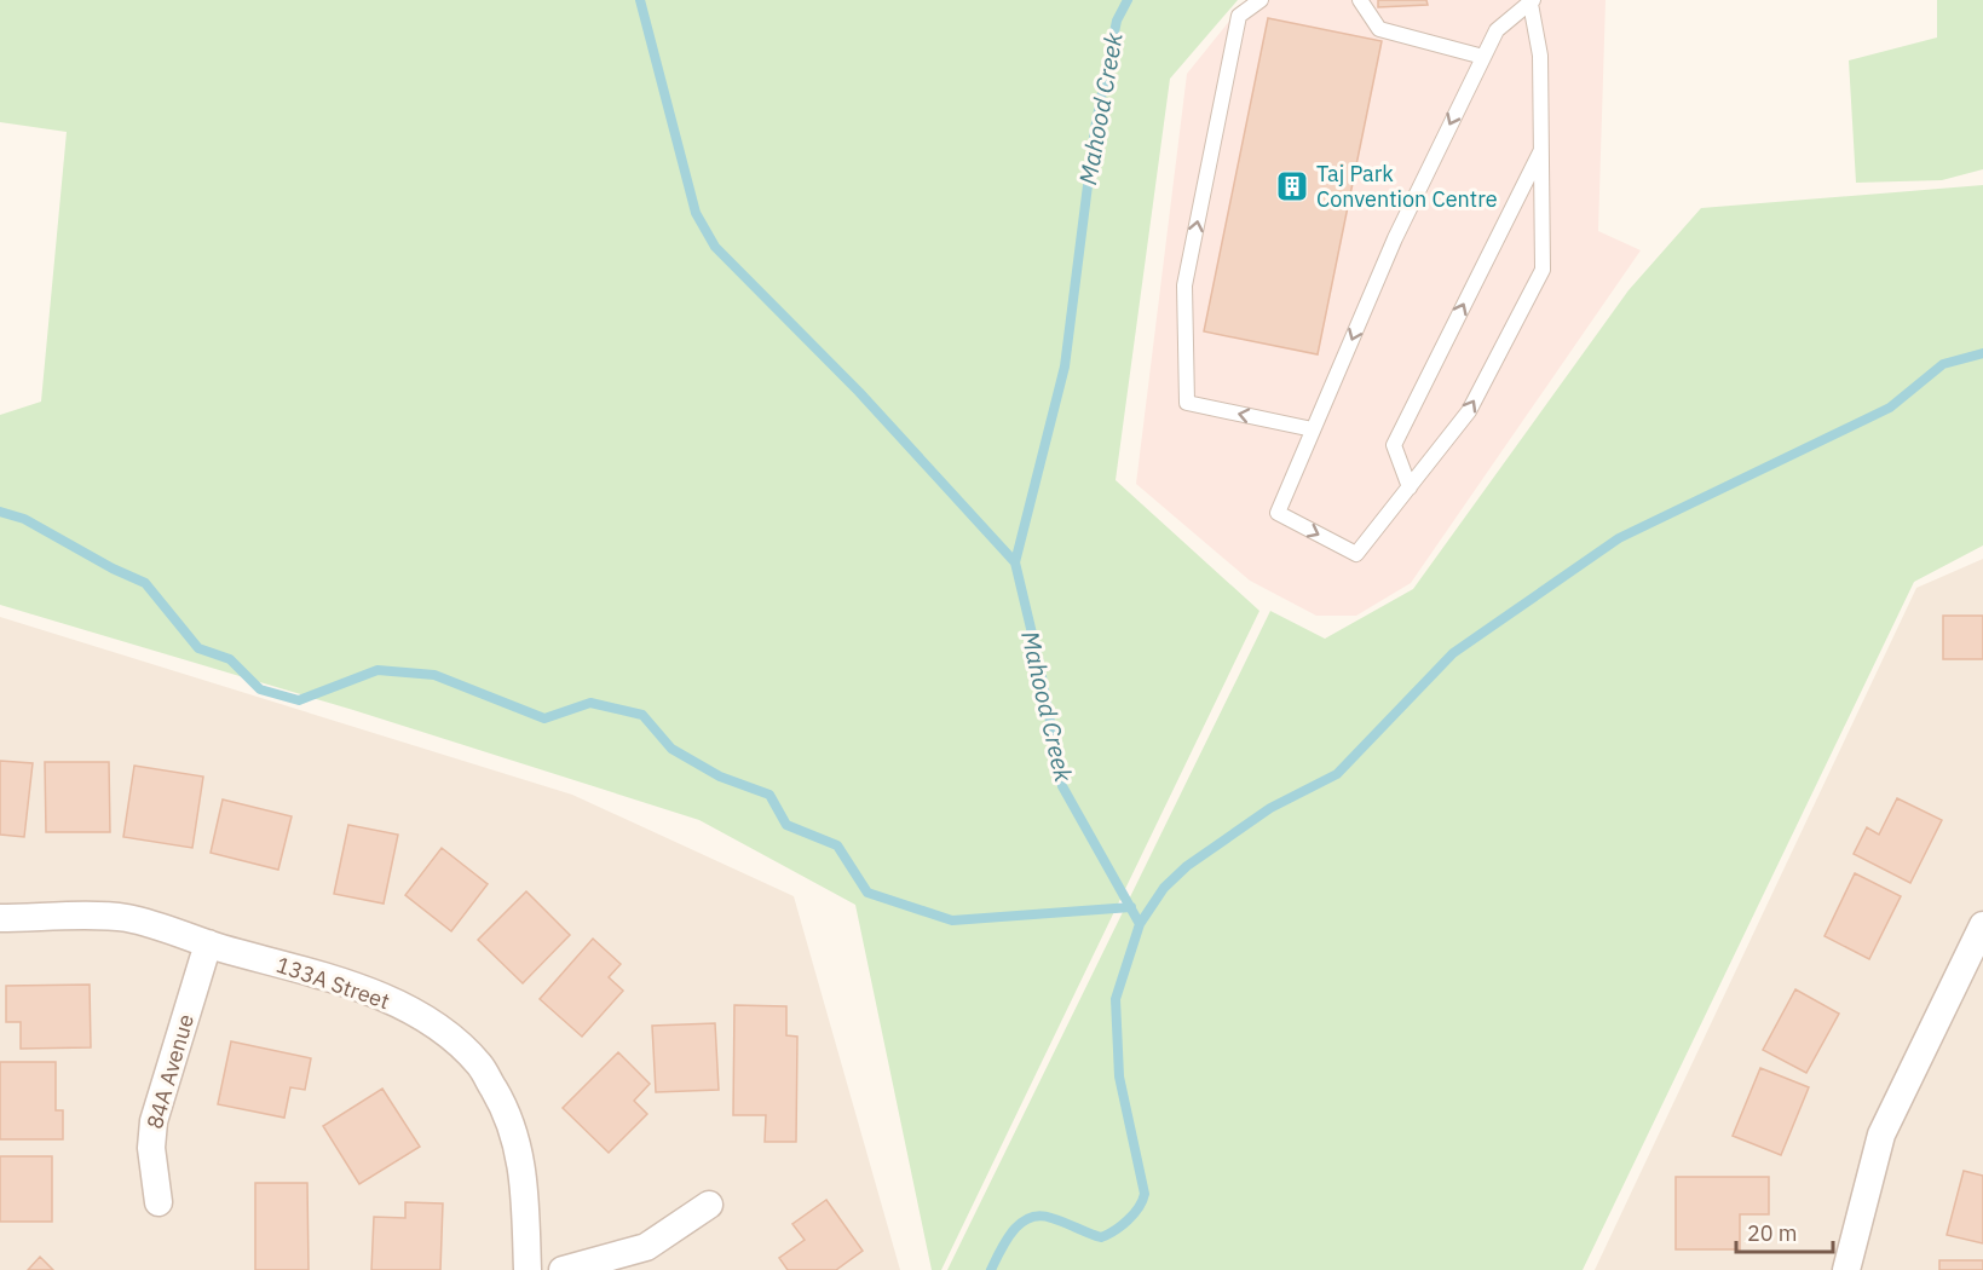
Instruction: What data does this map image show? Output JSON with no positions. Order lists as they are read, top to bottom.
{
  "streets": {
    "street": ["133A Street", "84A Avenue"]
  },
  "crossings": [
    ["133A Street", "84A Avenue"]
  ],
  "water": ["Mahood Creek"],
  "places": {
    "building": ["Taj Park Convention Centre"]
  },
  "scale_bar": "20 m"
}
